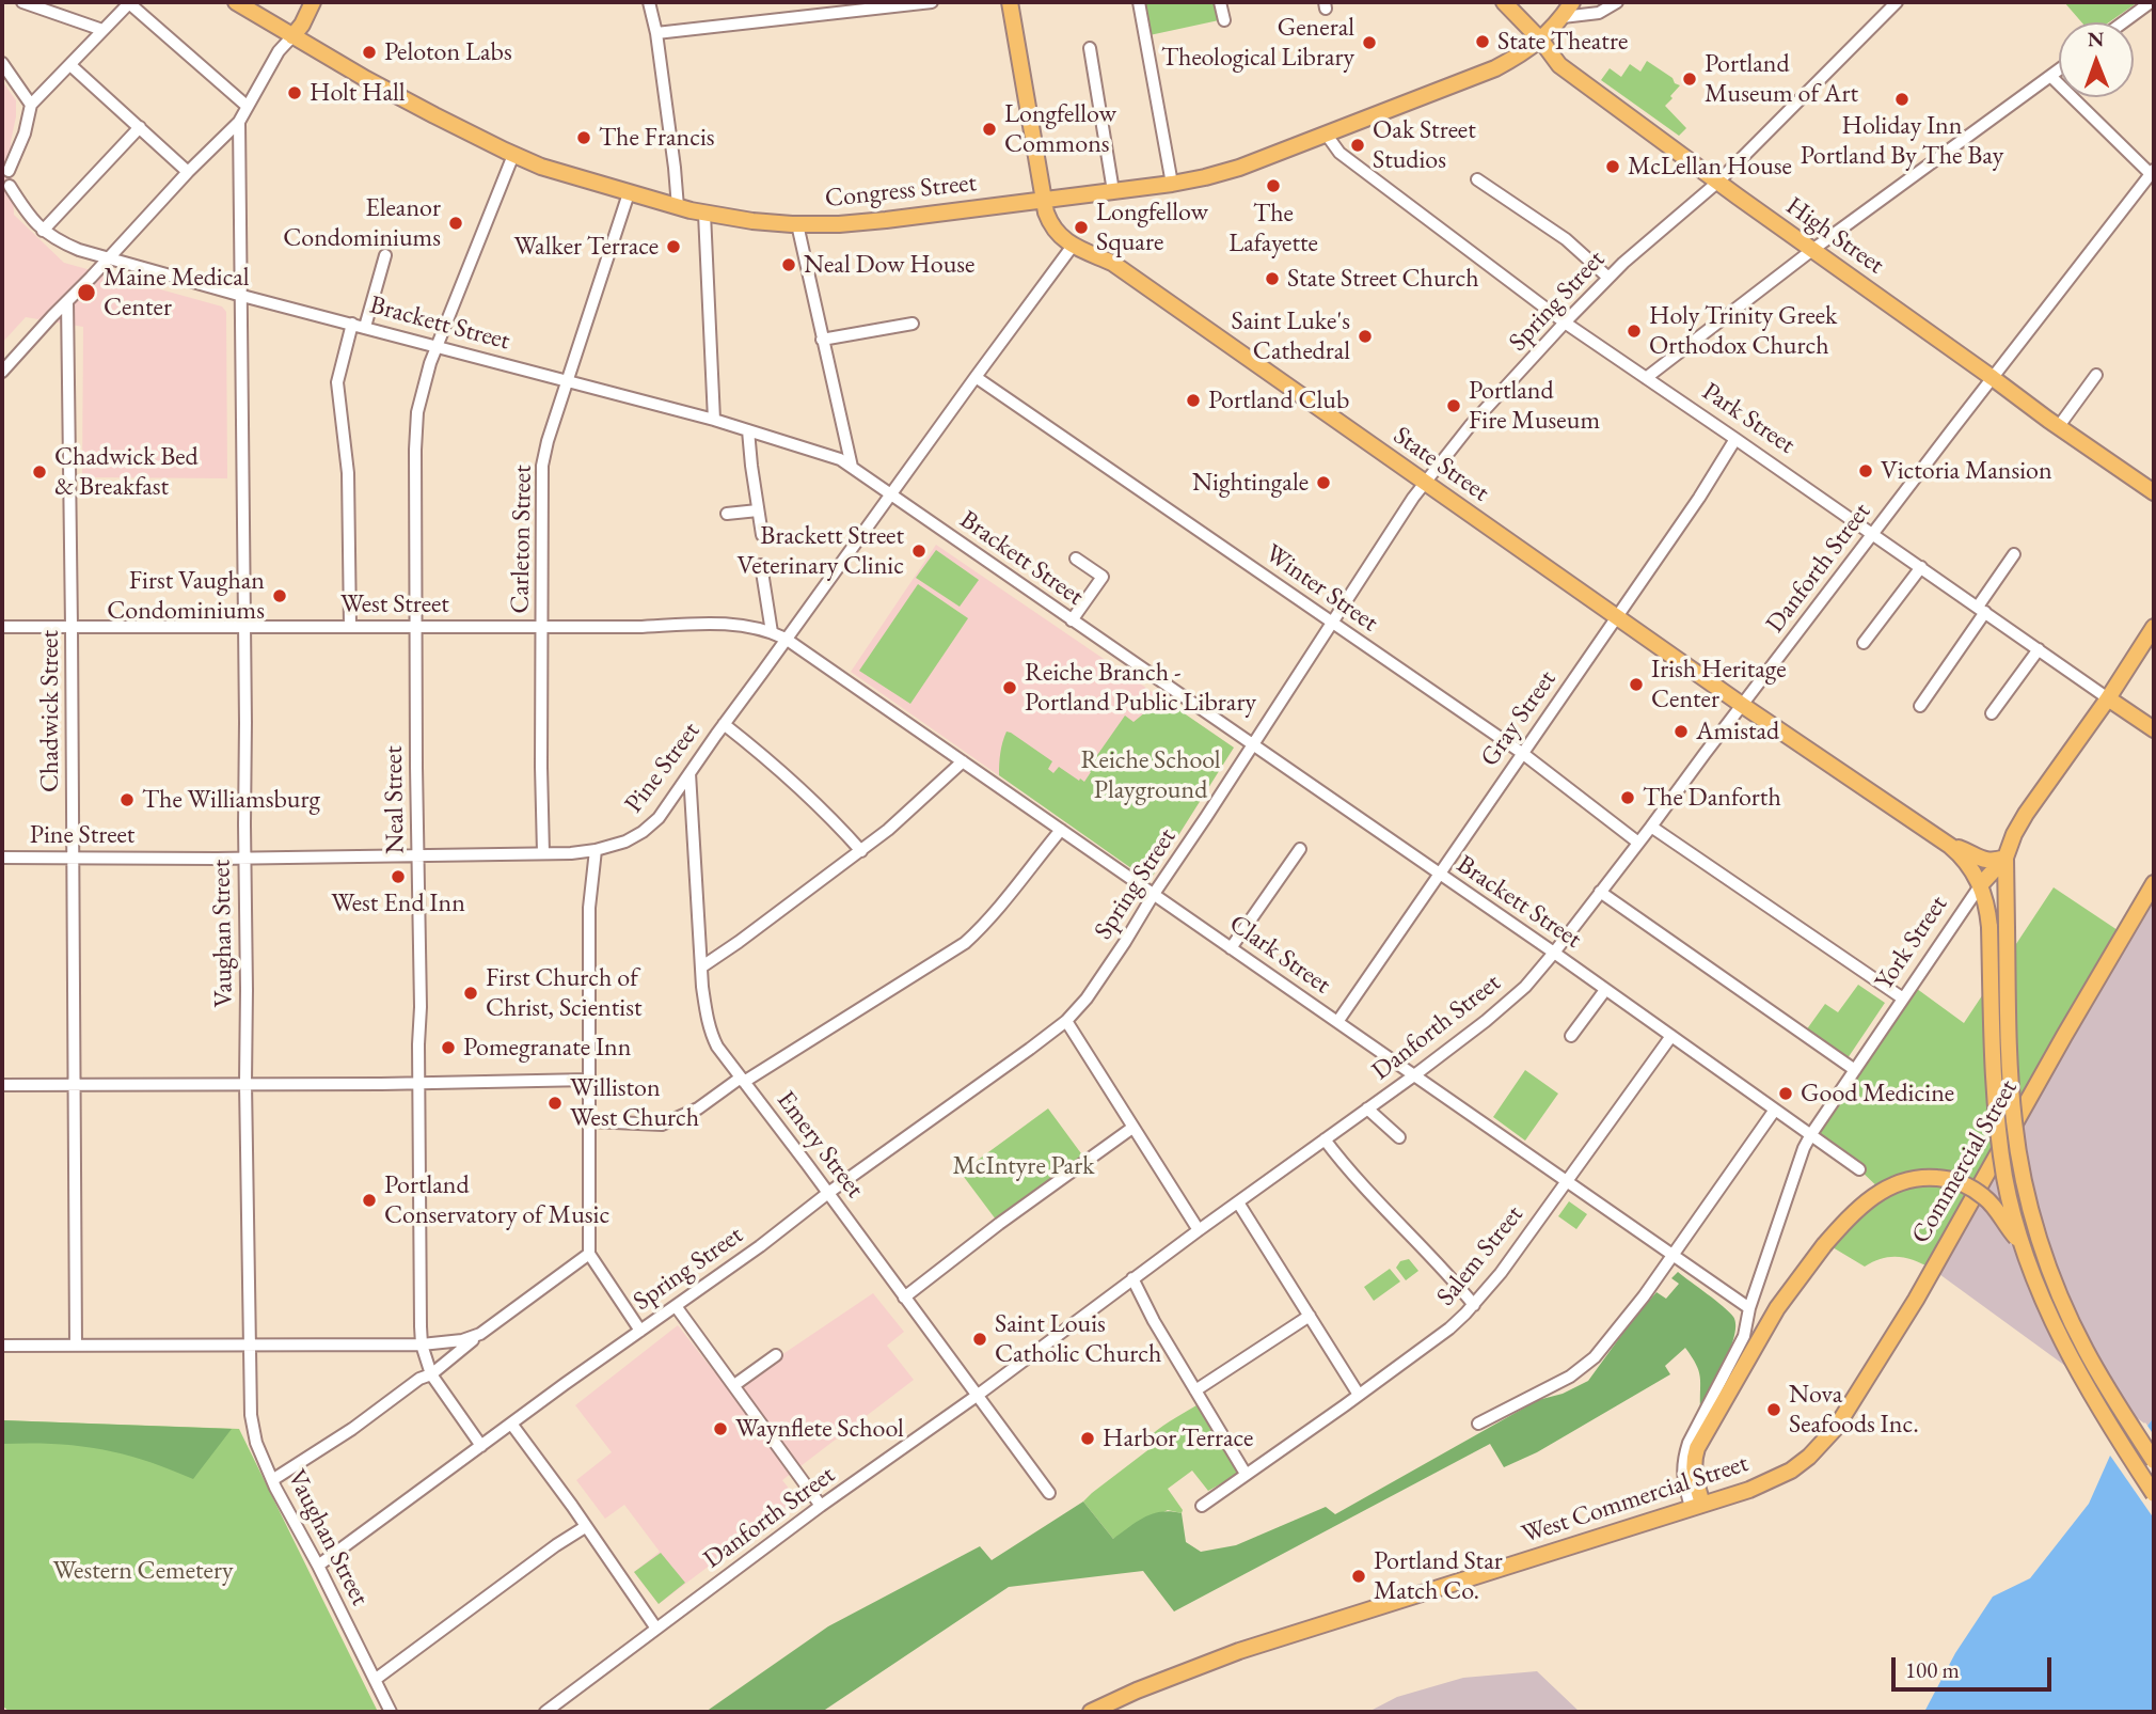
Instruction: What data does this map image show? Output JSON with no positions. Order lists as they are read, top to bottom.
{
  "streets": {
    "main road": [
      "Congress Street",
      "High Street",
      "Park Street",
      "State Street",
      "York Street",
      "Commercial Street",
      "West Commercial Street"
    ],
    "street": [
      "Spring Street",
      "Brackett Street",
      "Carleton Street",
      "Danforth Street",
      "Winter Street",
      "West Street",
      "Chadwick Street",
      "Gray Street",
      "Pine Street",
      "Neal Street",
      "Vaughan Street",
      "Clark Street",
      "Emery Street",
      "Salem Street"
    ]
  },
  "crossings": [
    ["Congress Street", "High Street"],
    ["Congress Street", "Park Street"],
    ["Congress Street", "State Street"],
    ["Congress Street", "Carleton Street"],
    ["Congress Street", "Neal Street"],
    ["High Street", "Spring Street"],
    ["High Street", "Danforth Street"],
    ["Spring Street", "Brackett Street"],
    ["Spring Street", "Park Street"],
    ["Spring Street", "State Street"],
    ["Spring Street", "Winter Street"],
    ["Spring Street", "Neal Street"],
    ["Spring Street", "Vaughan Street"],
    ["Spring Street", "Clark Street"],
    ["Spring Street", "Emery Street"],
    ["Brackett Street", "Carleton Street"],
    ["Brackett Street", "Danforth Street"],
    ["Brackett Street", "Gray Street"],
    ["Brackett Street", "Pine Street"],
    ["Brackett Street", "Neal Street"],
    ["Brackett Street", "Vaughan Street"],
    ["Brackett Street", "York Street"],
    ["Brackett Street", "Salem Street"],
    ["Park Street", "Danforth Street"],
    ["Park Street", "Gray Street"],
    ["Park Street", "York Street"],
    ["State Street", "Danforth Street"],
    ["State Street", "Gray Street"],
    ["State Street", "Pine Street"],
    ["State Street", "York Street"],
    ["Carleton Street", "West Street"],
    ["Carleton Street", "Pine Street"],
    ["Danforth Street", "Winter Street"],
    ["Danforth Street", "Clark Street"],
    ["Danforth Street", "Emery Street"],
    ["Winter Street", "Gray Street"],
    ["Winter Street", "Pine Street"],
    ["West Street", "Chadwick Street"],
    ["West Street", "Pine Street"],
    ["West Street", "Neal Street"],
    ["West Street", "Vaughan Street"],
    ["West Street", "Clark Street"],
    ["Chadwick Street", "Pine Street"],
    ["Gray Street", "Clark Street"],
    ["Pine Street", "Neal Street"],
    ["Pine Street", "Vaughan Street"],
    ["Pine Street", "Clark Street"],
    ["Pine Street", "Emery Street"],
    ["York Street", "Clark Street"],
    ["York Street", "West Commercial Street"],
    ["Clark Street", "Salem Street"],
    ["Commercial Street", "West Commercial Street"]
  ],
  "parks": ["Reiche School Playground", "McIntyre Park", "Western Cemetery"],
  "places": [
    "State Theatre",
    "General Theological Library",
    "Peloton Labs",
    "Portland Museum of Art",
    "Holt Hall",
    "Holiday Inn Portland By The Bay",
    "Longfellow Commons",
    "The Francis",
    "Oak Street Studios",
    "McLellan House",
    "The Lafayette",
    "Eleanor Condominiums",
    "Longfellow Square",
    "Walker Terrace",
    "Neal Dow House",
    "State Street Church",
    "Maine Medical Center",
    "Holy Trinity Greek Orthodox Church",
    "Saint Luke's Cathedral",
    "Portland Club",
    "Portland Fire Museum",
    "Victoria Mansion",
    "Chadwick Bed & Breakfast",
    "Nightingale",
    "Brackett Street Veterinary Clinic",
    "First Vaughan Condominiums",
    "Irish Heritage Center",
    "Reiche Branch - Portland Public Library",
    "Amistad",
    "The Danforth",
    "The Williamsburg",
    "West End Inn",
    "First Church of Christ, Scientist",
    "Pomegranate Inn",
    "Good Medicine",
    "Williston West Church",
    "Portland Conservatory of Music",
    "Saint Louis Catholic Church",
    "Nova Seafoods Inc.",
    "Waynflete School",
    "Harbor Terrace",
    "Portland Star Match Co."
  ],
  "scale_bar": "100 m",
  "north": "top"
}
